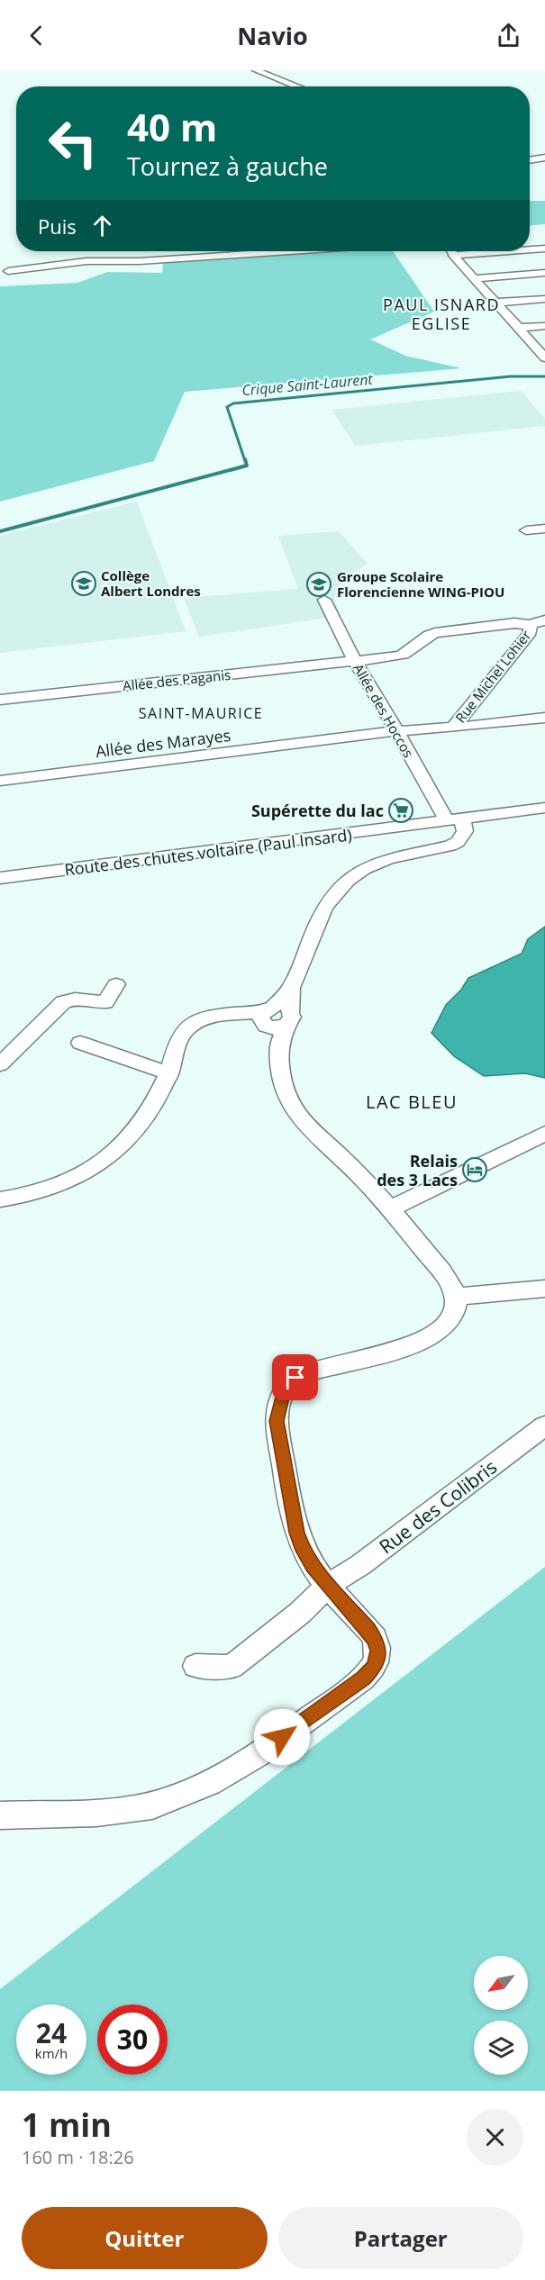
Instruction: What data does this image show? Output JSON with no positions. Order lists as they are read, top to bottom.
{
  "streets": {
    "street": [
      "Rue Michel Lohier",
      "Allée des Paganis",
      "Allée des Hoccos",
      "Allée des Marayes",
      "Route des chutes voltaire (Paul Insard)",
      "Rue des Colibris"
    ]
  },
  "crossings": [
    ["Rue Michel Lohier", "Allée des Paganis"],
    ["Rue Michel Lohier", "Allée des Marayes"],
    ["Allée des Paganis", "Allée des Hoccos"],
    ["Allée des Hoccos", "Allée des Marayes"],
    ["Allée des Hoccos", "Route des chutes voltaire (Paul Insard)"]
  ],
  "districts": ["PAUL ISNARD EGLISE", "SAINT-MAURICE", "LAC BLEU"],
  "water": ["Crique Saint-Laurent"],
  "places": {
    "school or university": ["Collège Albert Londres", "Groupe Scolaire Florencienne WING-PIOU"],
    "supermarket": ["Supérette du lac"],
    "hotel": ["Relais des 3 Lacs"]
  },
  "north": "bottom left",
  "page": {
    "header": "Navio",
    "turn": ["40 m", "Tournez à gauche"],
    "then": "Puis",
    "speed": "24 km/h",
    "limit": "30",
    "heading": ["1 min", "160 m · 18:26"],
    "buttons": ["Quitter", "Partager"]
  }
}
